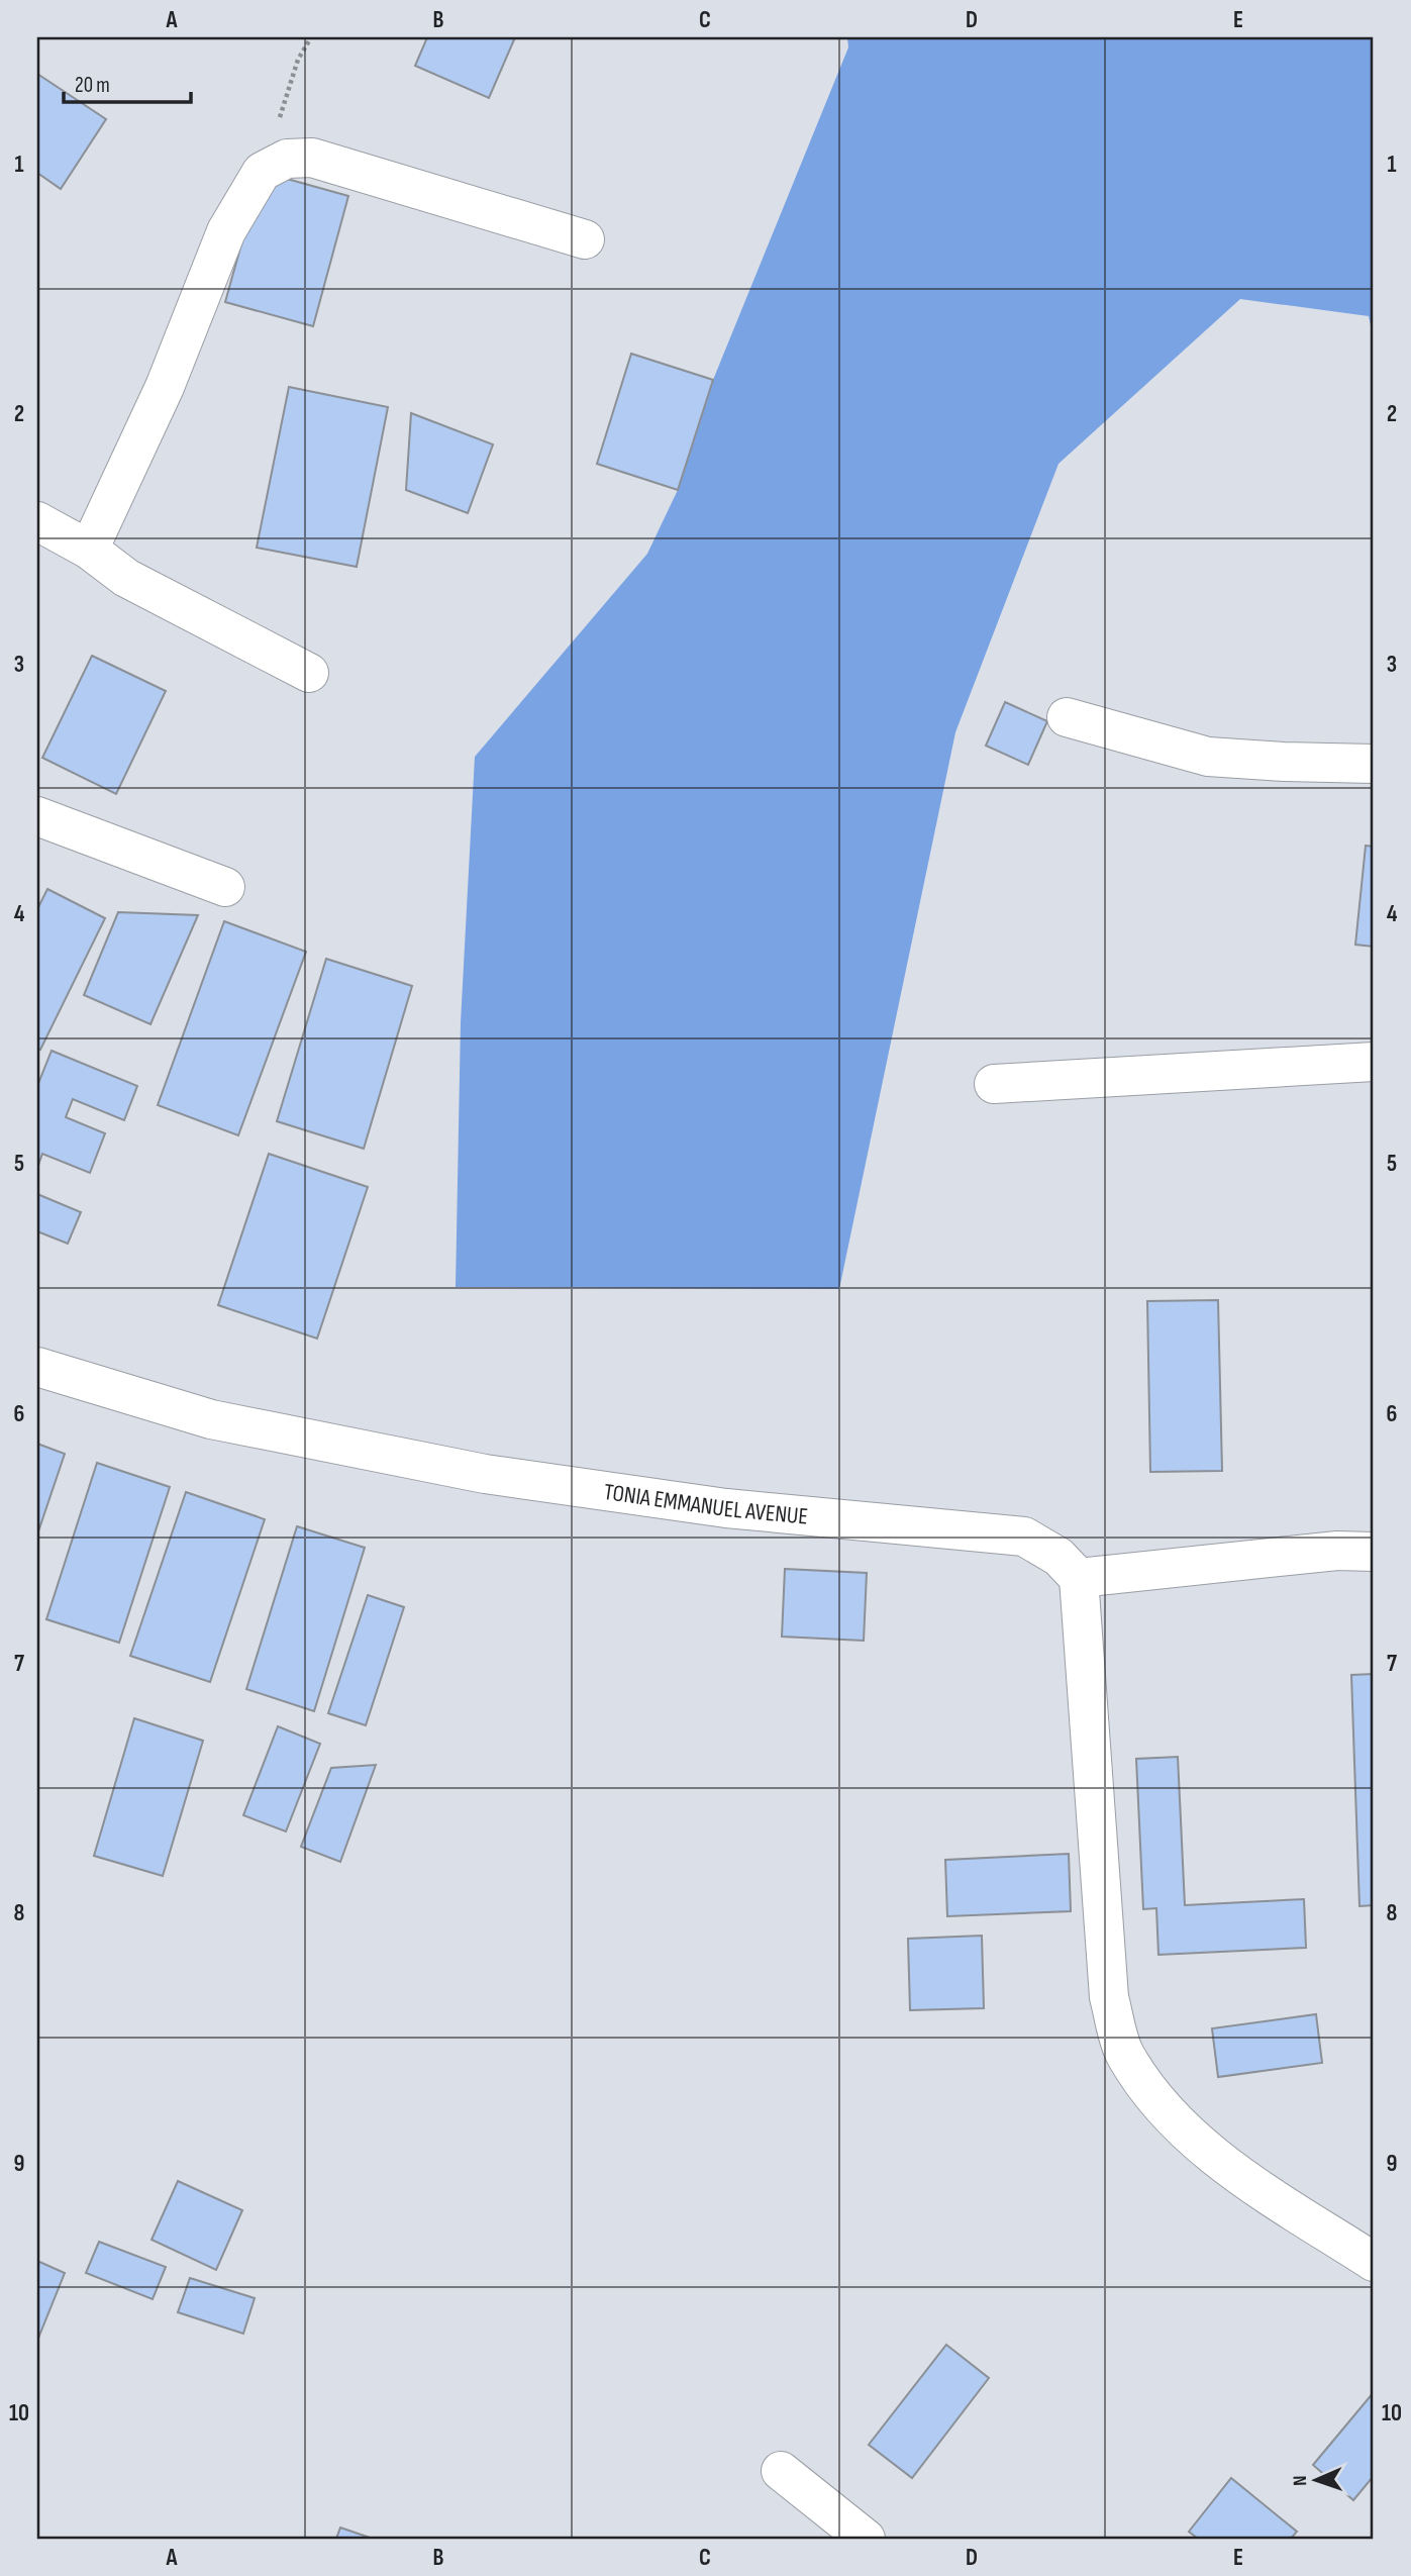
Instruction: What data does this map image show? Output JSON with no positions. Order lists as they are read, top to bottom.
{
  "streets": {
    "street": ["TONIA EMMANUEL AVENUE"]
  },
  "scale_bar": "20 m",
  "north": "left",
  "grid": {
    "columns": [
      "A",
      "B",
      "C",
      "D",
      "E"
    ],
    "rows": [
      "1",
      "2",
      "3",
      "4",
      "5",
      "6",
      "7",
      "8",
      "9",
      "10"
    ]
  }
}
